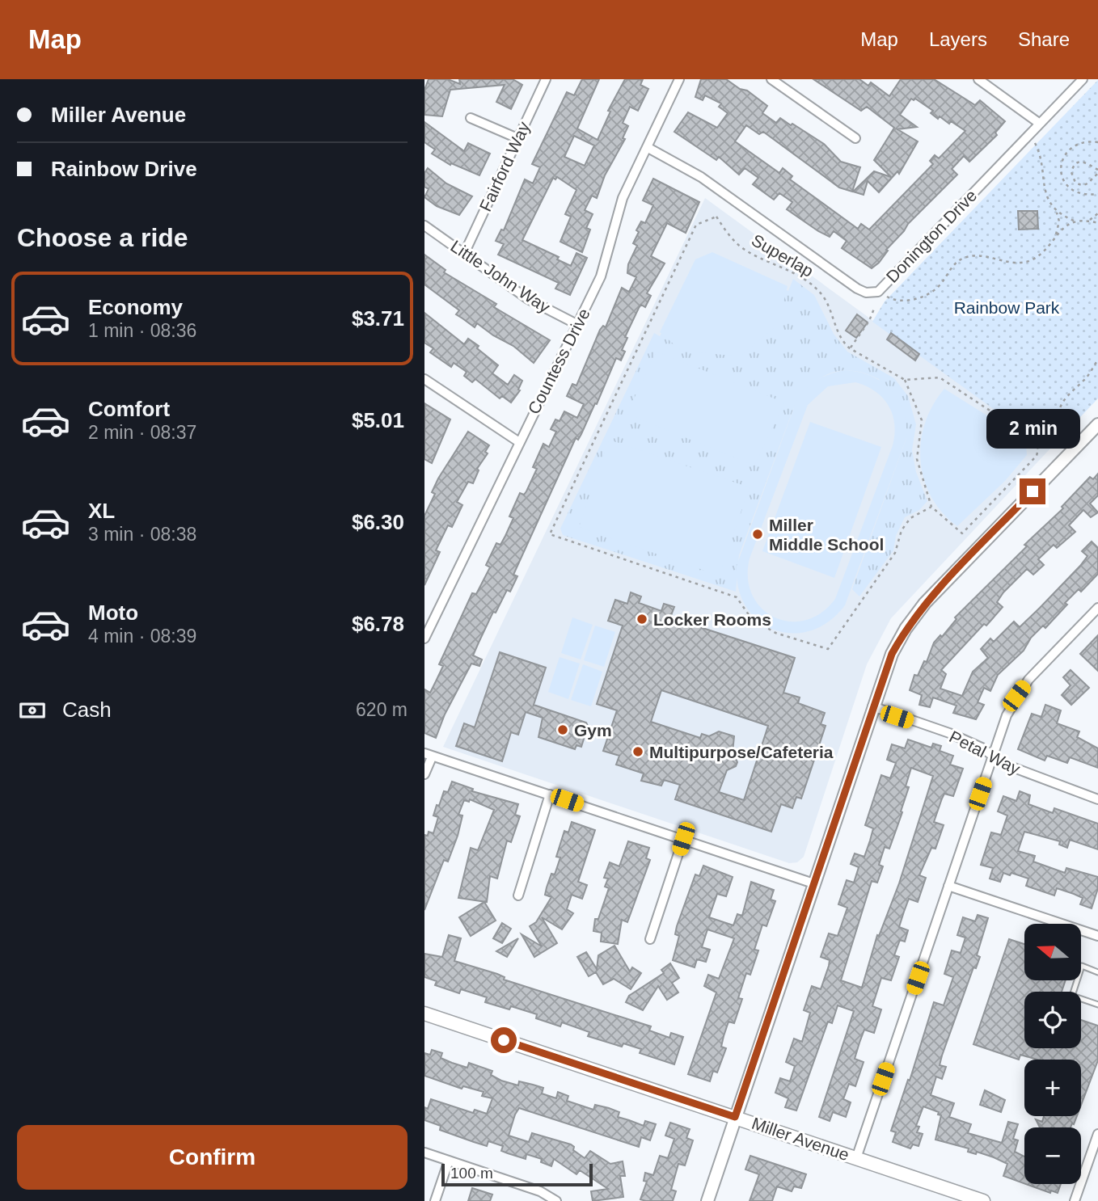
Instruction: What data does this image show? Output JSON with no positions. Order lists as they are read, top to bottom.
{
  "streets": {
    "main road": ["Miller Avenue"],
    "street": [
      "Fairford Way",
      "Donington Drive",
      "Little John Way",
      "Countess Drive",
      "Petal Way"
    ],
    "path": ["Superlap"]
  },
  "crossings": [
    ["Fairford Way", "Little John Way"],
    ["Donington Drive", "Countess Drive"],
    ["Little John Way", "Countess Drive"]
  ],
  "parks": ["Rainbow Park"],
  "places": [
    "Miller Middle School",
    "Locker Rooms",
    "Gym",
    "Multipurpose/Cafeteria"
  ],
  "scale_bar": "100 m",
  "north": "left",
  "page": {
    "header": "Map",
    "nav": ["Map", "Layers", "Share"],
    "banner": ["Miller Avenue", "Rainbow Drive"],
    "heading": "Choose a ride",
    "list": [
      {
        "name": "Economy",
        "note": "1 min · 08:36",
        "value": "$3.71"
      },
      {
        "name": "Comfort",
        "note": "2 min · 08:37",
        "value": "$5.01"
      },
      {
        "name": "XL",
        "note": "3 min · 08:38",
        "value": "$6.30"
      },
      {
        "name": "Moto",
        "note": "4 min · 08:39",
        "value": "$6.78"
      }
    ],
    "bubble": "2 min",
    "pay": ["Cash", "620 m"],
    "map_buttons": ["+", "−"],
    "buttons": "Confirm",
    "scale": "100 m"
  }
}
